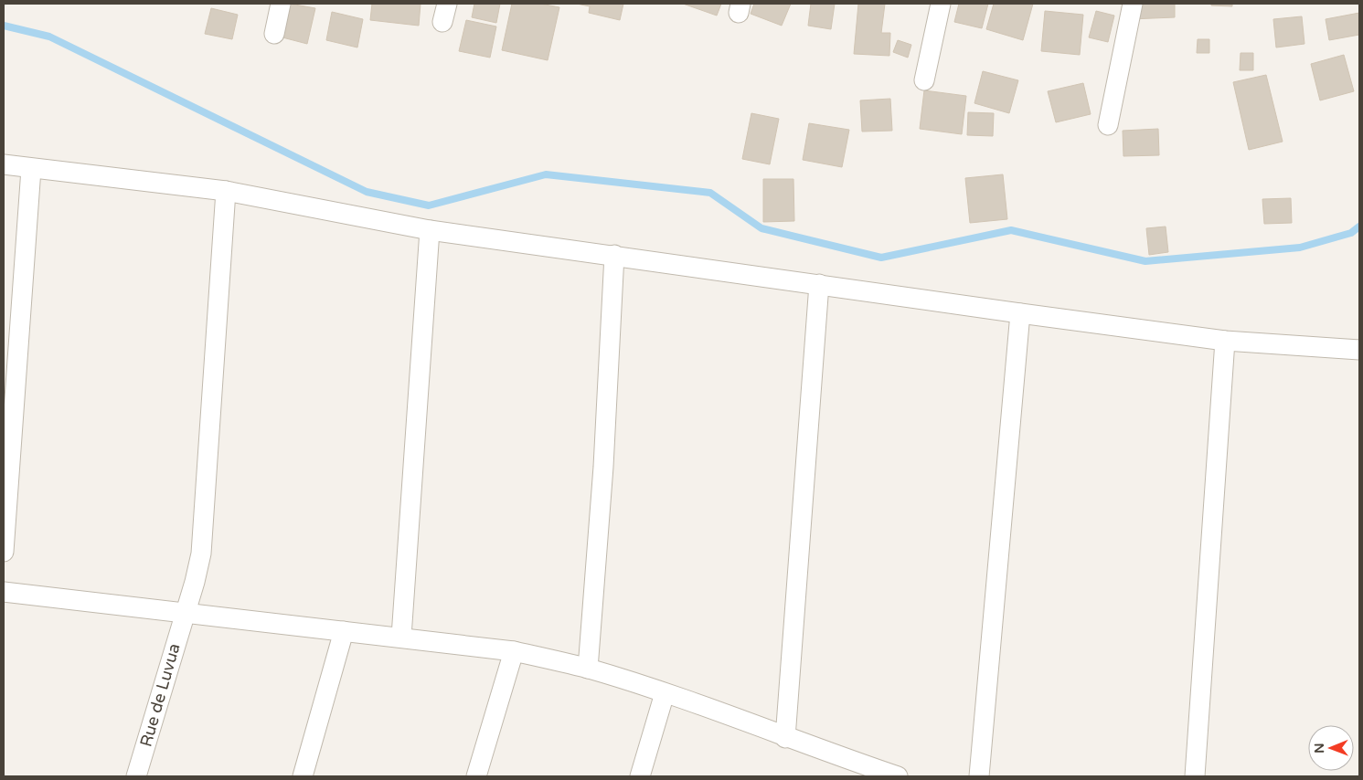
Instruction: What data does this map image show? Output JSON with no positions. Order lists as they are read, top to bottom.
{
  "streets": {
    "street": ["Rue de Luvua"]
  },
  "north": "left"
}
